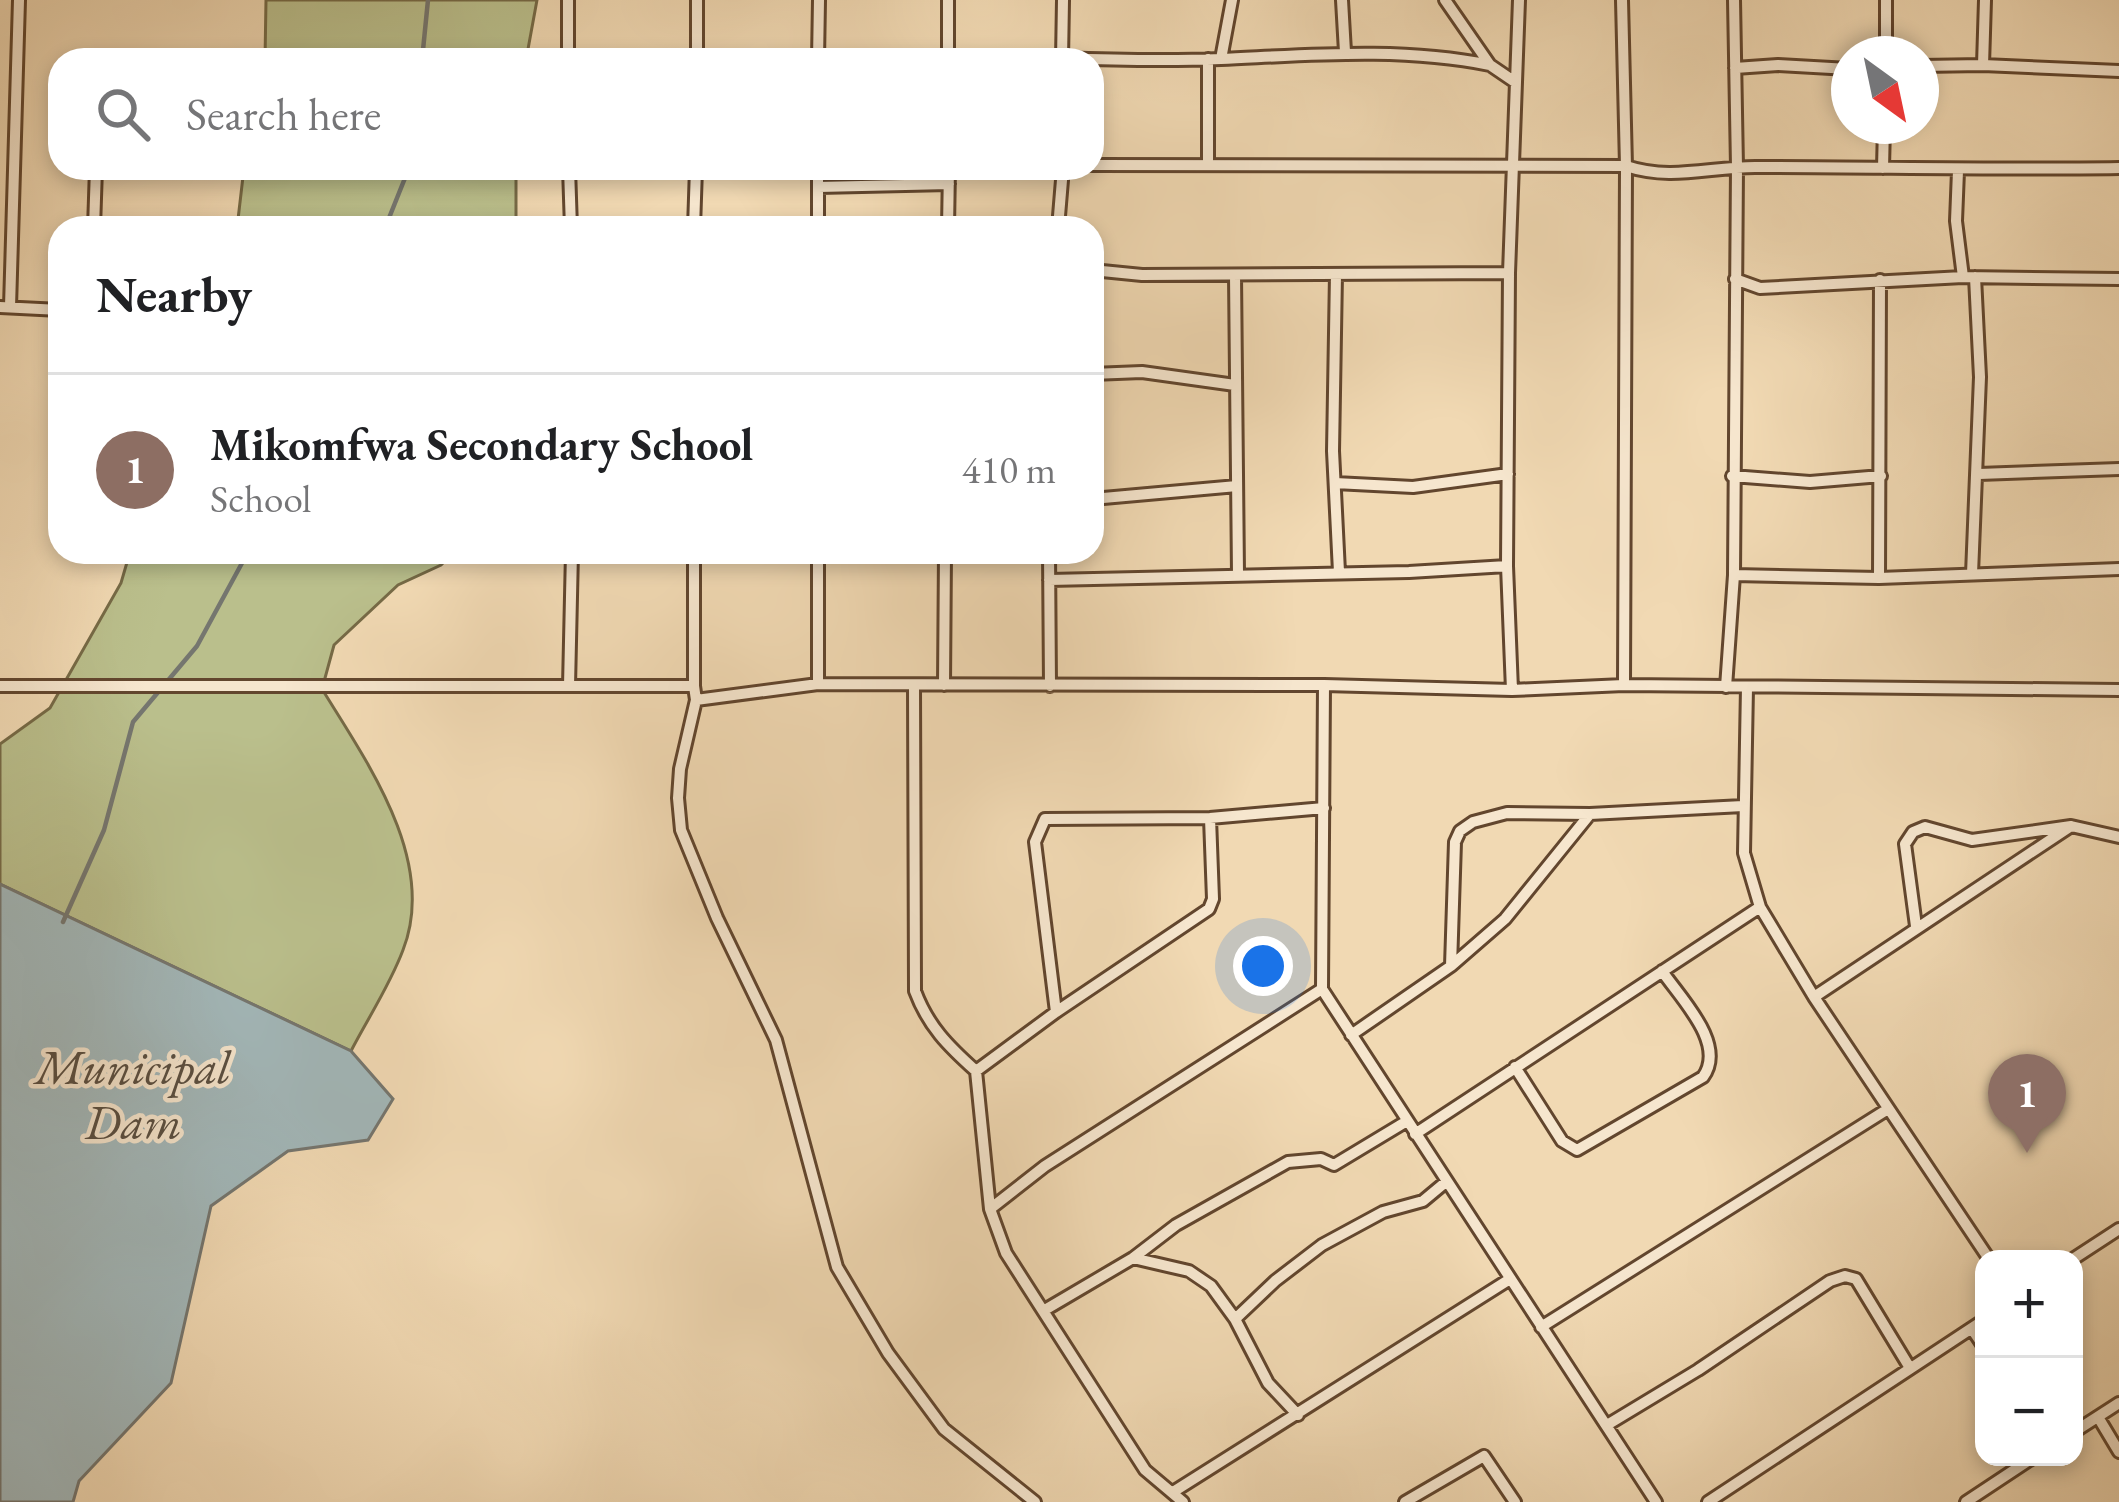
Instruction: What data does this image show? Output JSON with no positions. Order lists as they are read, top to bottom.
{
  "water": ["Municipal Dam"],
  "north": "bottom right",
  "page": {
    "search": "Search here",
    "heading": "Nearby",
    "list": [
      {
        "mark": "1",
        "name": "Mikomfwa Secondary School",
        "note": "School",
        "value": "410 m"
      }
    ],
    "pins": "1",
    "map_buttons": ["+", "−"]
  }
}
